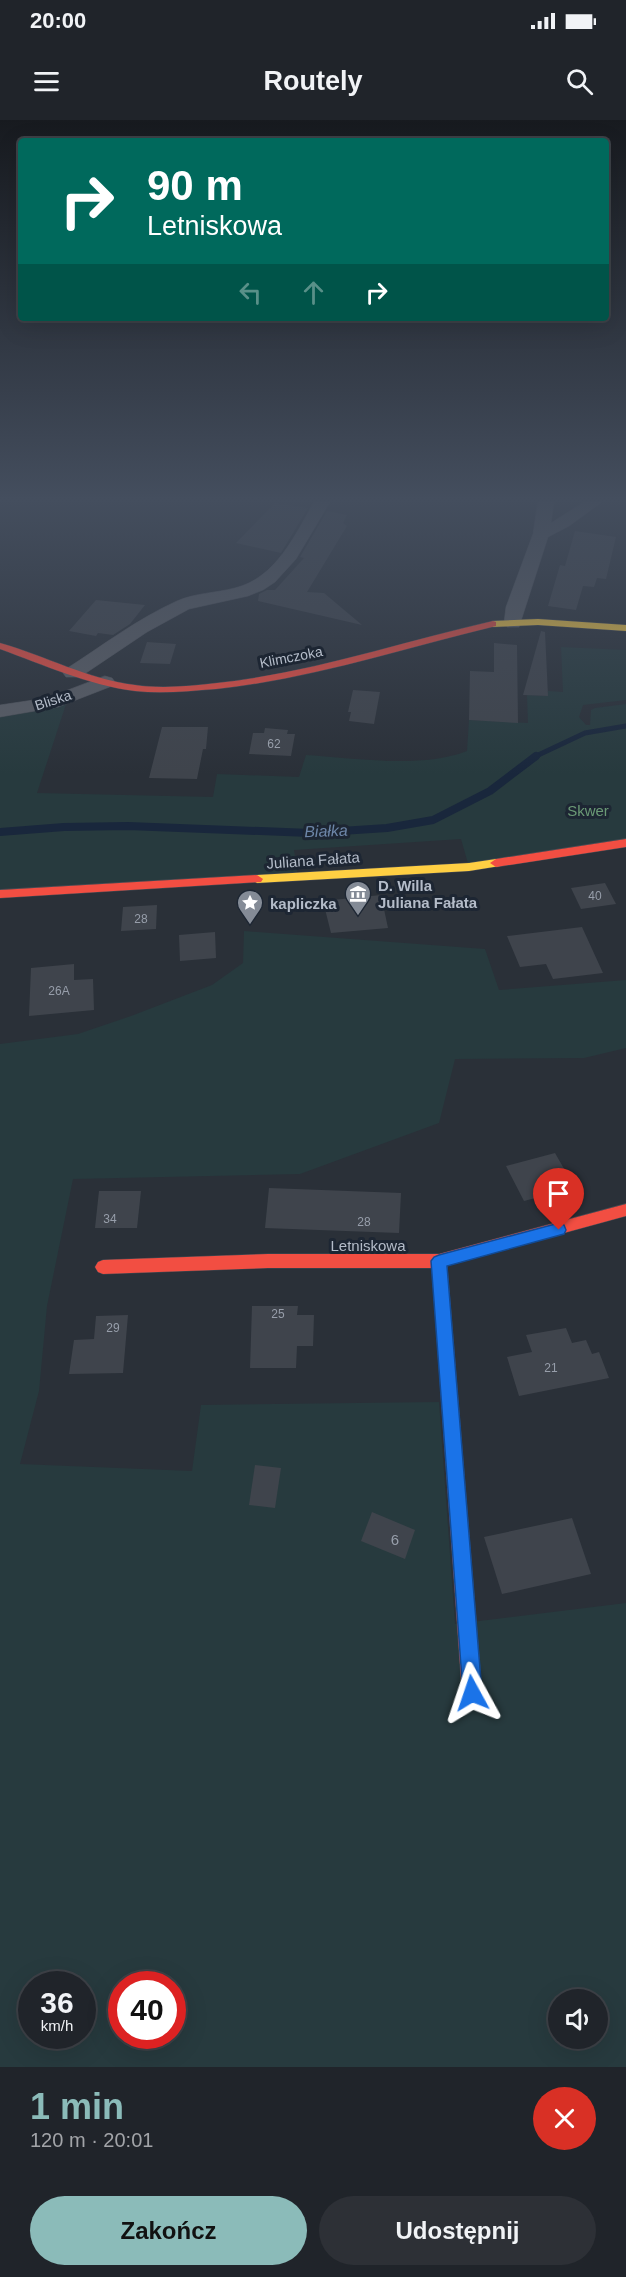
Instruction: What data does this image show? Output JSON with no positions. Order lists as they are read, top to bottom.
{
  "streets": {
    "street": [
      "Klimczoka",
      "Bliska",
      "Juliana Fałata",
      "Letniskowa"
    ]
  },
  "crossings": [
    ["Klimczoka", "Bliska"]
  ],
  "water": ["Białka"],
  "parks": ["Skwer"],
  "places": {
    "museum": ["D. Willa Juliana Fałata"],
    "place": ["kapliczka"]
  },
  "house_numbers": [
    "62",
    "40",
    "28",
    "26A",
    "34",
    "28",
    "25",
    "29",
    "21",
    "6"
  ],
  "page": {
    "status": "20:00",
    "header": "Routely",
    "turn": ["90 m", "Letniskowa"],
    "speed": "36 km/h",
    "limit": "40",
    "heading": ["1 min", "120 m · 20:01"],
    "buttons": ["Zakończ", "Udostępnij"]
  }
}
